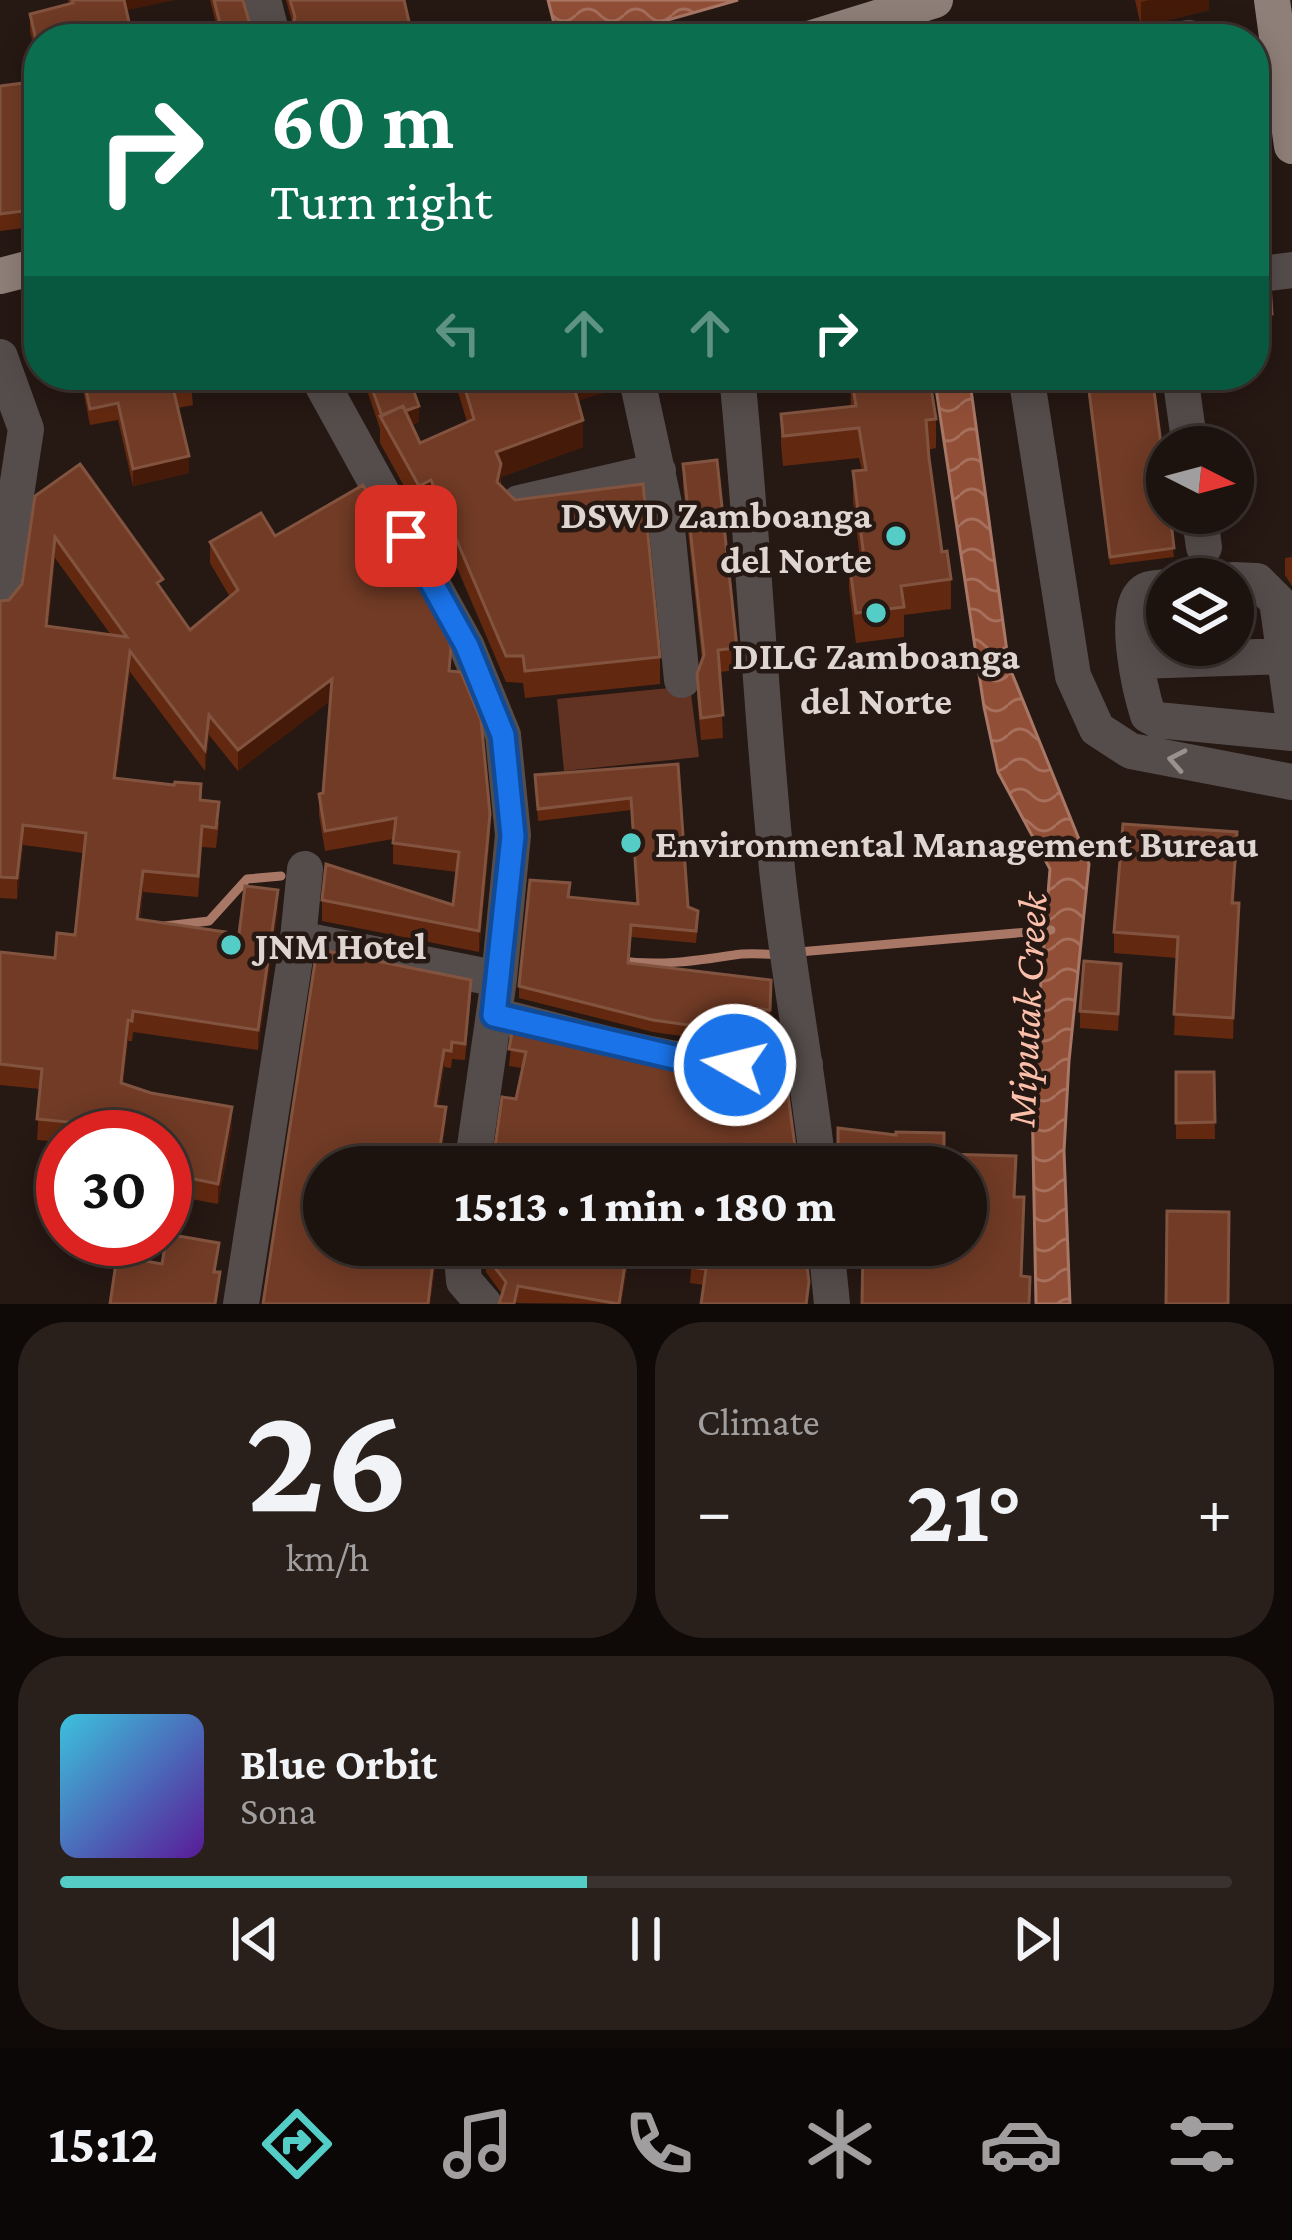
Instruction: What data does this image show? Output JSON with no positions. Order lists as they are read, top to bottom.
{
  "water": ["Miputak Creek"],
  "places": [
    "DSWD Zamboanga del Norte",
    "DILG Zamboanga del Norte",
    "Environmental Management Bureau",
    "JNM Hotel"
  ],
  "north": "right",
  "page": {
    "turn": ["60 m", "Turn right"],
    "limit": "30",
    "trip": "15:13 · 1 min · 180 m",
    "tile": [
      ["26", "km/h"],
      "Climate"
    ],
    "heat": ["−", "21°", "+"],
    "song": ["Blue Orbit", "Sona"],
    "tabs": "15:12"
  }
}
